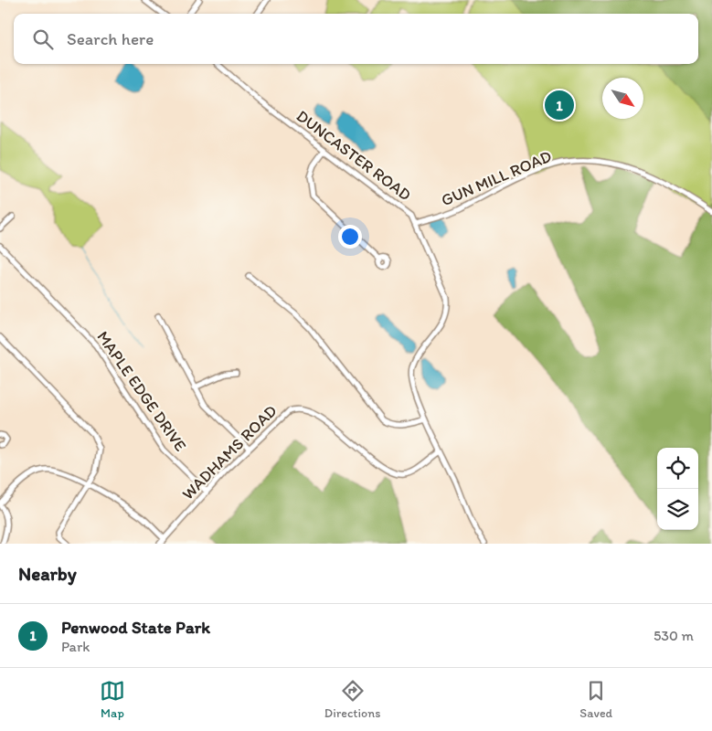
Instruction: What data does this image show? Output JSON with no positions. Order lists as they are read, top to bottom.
{
  "streets": {
    "street": [
      "DUNCASTER ROAD",
      "GUN MILL ROAD",
      "MAPLE EDGE DRIVE",
      "WADHAMS ROAD"
    ]
  },
  "crossings": [
    ["DUNCASTER ROAD", "GUN MILL ROAD"],
    ["DUNCASTER ROAD", "WADHAMS ROAD"],
    ["MAPLE EDGE DRIVE", "WADHAMS ROAD"]
  ],
  "north": "bottom right",
  "page": {
    "search": "Search here",
    "pins": "1",
    "heading": "Nearby",
    "list": [
      {
        "mark": "1",
        "name": "Penwood State Park",
        "note": "Park",
        "value": "530 m"
      }
    ],
    "nav": ["Map", "Directions", "Saved"]
  }
}
